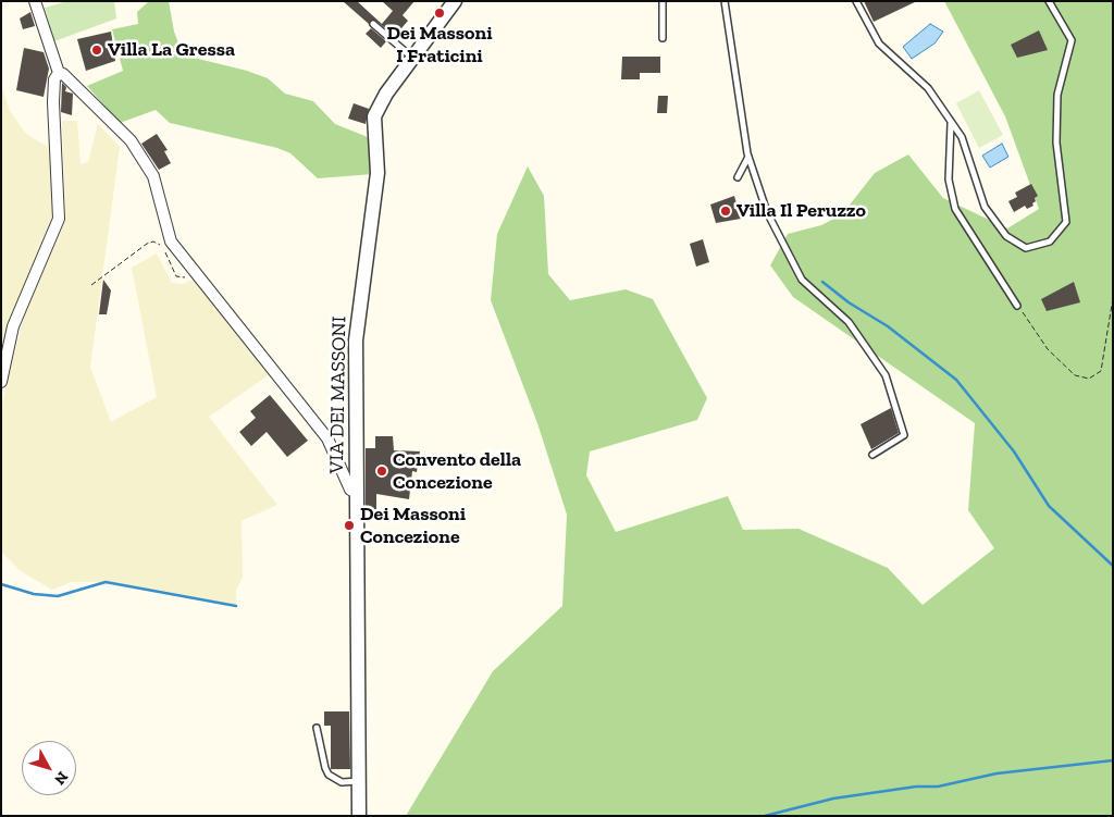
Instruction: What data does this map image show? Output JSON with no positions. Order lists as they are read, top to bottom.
{
  "streets": {
    "street": ["VIA DEI MASSONI"]
  },
  "places": [
    "Dei Massoni I Fraticini",
    "Villa La Gressa",
    "Villa Il Peruzzo",
    "Convento della Concezione",
    "Dei Massoni Concezione"
  ],
  "north": "bottom right"
}
